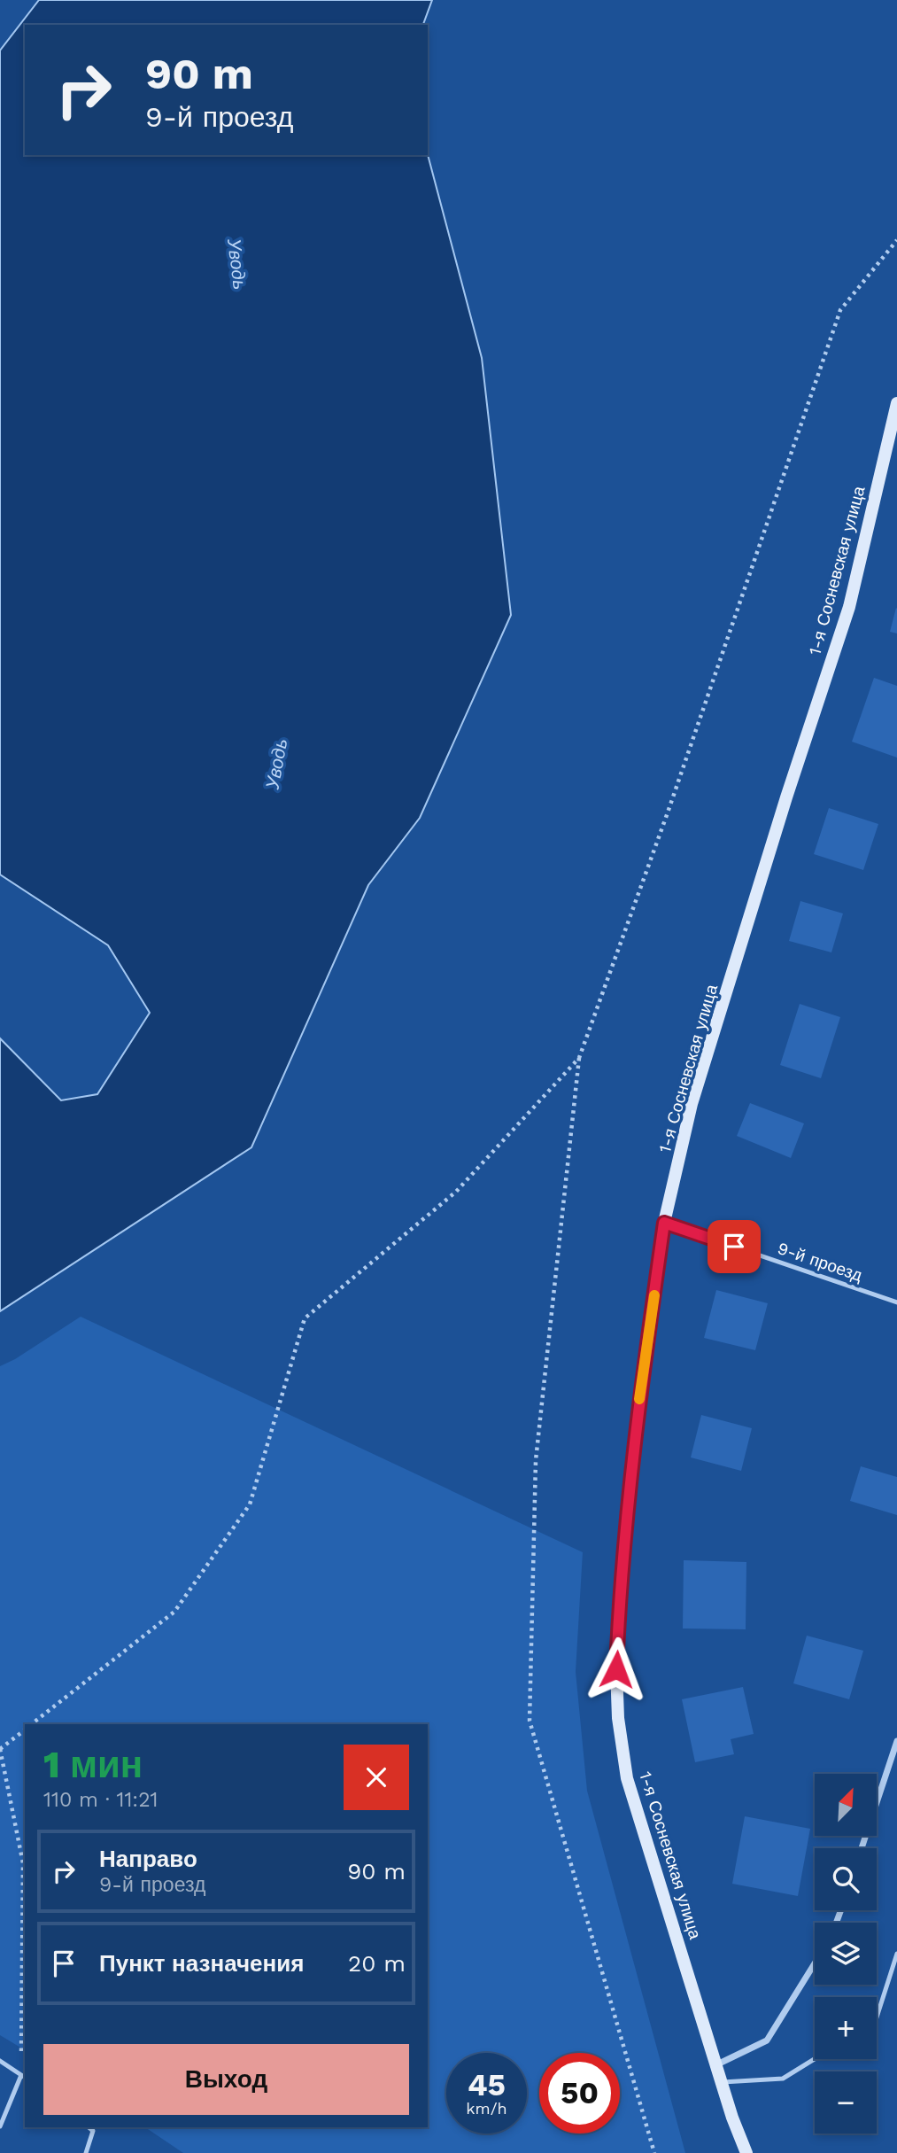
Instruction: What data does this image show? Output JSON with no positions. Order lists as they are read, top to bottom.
{
  "streets": {
    "main road": ["1-я Сосневская улица"],
    "lane": ["9-й проезд"]
  },
  "crossings": [
    ["1-я Сосневская улица", "9-й проезд"]
  ],
  "water": ["Уводь"],
  "north": "top right",
  "page": {
    "turn": ["90 m", "9-й проезд"],
    "heading": ["1 мин", "110 m · 11:21"],
    "map_buttons": ["+", "−"],
    "list": [
      {
        "name": "Направо",
        "note": "9-й проезд",
        "value": "90 m"
      },
      {
        "name": "Пункт назначения",
        "value": "20 m"
      }
    ],
    "buttons": "Выход",
    "speed": "45 km/h",
    "limit": "50"
  }
}
